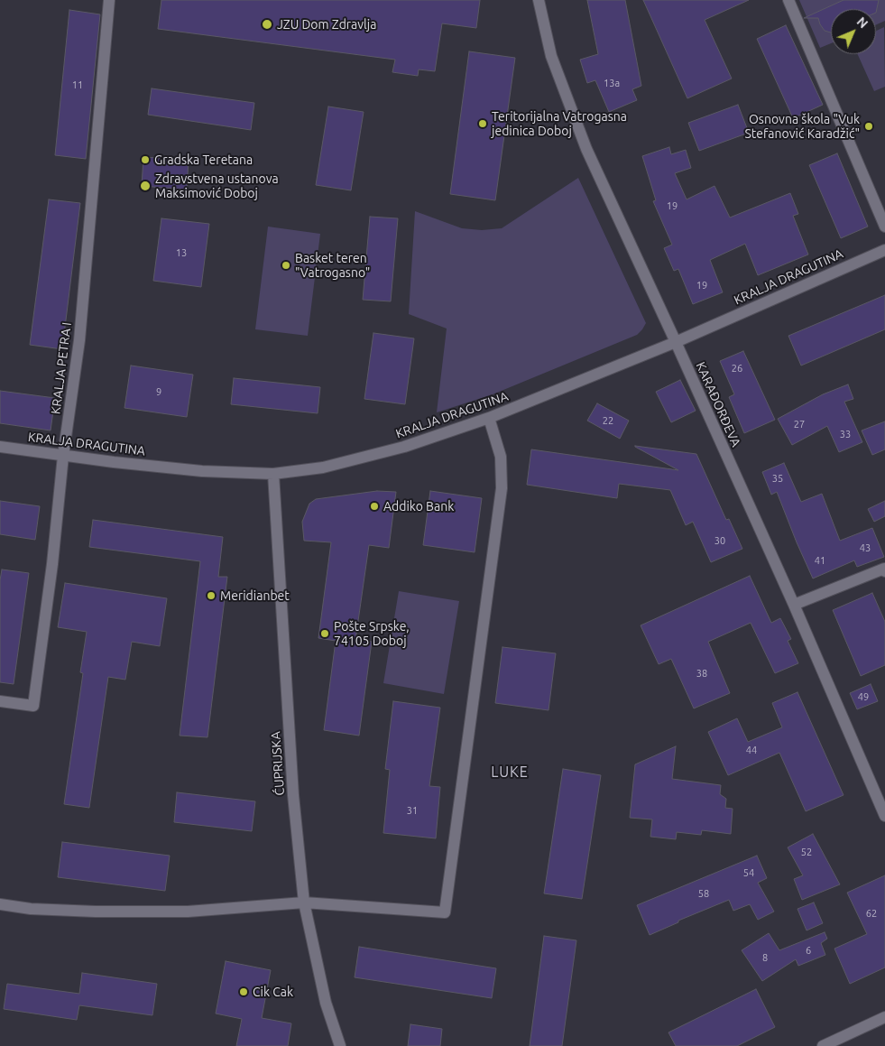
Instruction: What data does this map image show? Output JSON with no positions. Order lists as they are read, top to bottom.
{
  "streets": {
    "street": [
      "KRALJA DRAGUTINA",
      "KRALJA PETRA I",
      "KARAĐORĐEVA",
      "ĆUPRIJSKA"
    ]
  },
  "crossings": [
    ["KRALJA DRAGUTINA", "KRALJA PETRA I"],
    ["KRALJA DRAGUTINA", "KARAĐORĐEVA"],
    ["KRALJA DRAGUTINA", "ĆUPRIJSKA"]
  ],
  "districts": ["LUKE"],
  "places": [
    "JZU Dom Zdravlja",
    "Teritorijalna Vatrogasna jedinica Doboj",
    "Osnovna škola \"Vuk Stefanović Karadžić\"",
    "Gradska Teretana",
    "Zdravstvena ustanova Maksimović Doboj",
    "Basket teren \"Vatrogasno\"",
    "Addiko Bank",
    "Meridianbet",
    "Pošte Srpske, 74105 Doboj",
    "Cik Cak"
  ],
  "house_numbers": [
    "13a",
    "11",
    "19",
    "13",
    "19",
    "26",
    "9",
    "22",
    "27",
    "33",
    "35",
    "30",
    "43",
    "41",
    "38",
    "49",
    "44",
    "31",
    "52",
    "54",
    "58",
    "62",
    "6",
    "8"
  ],
  "north": "top right"
}
